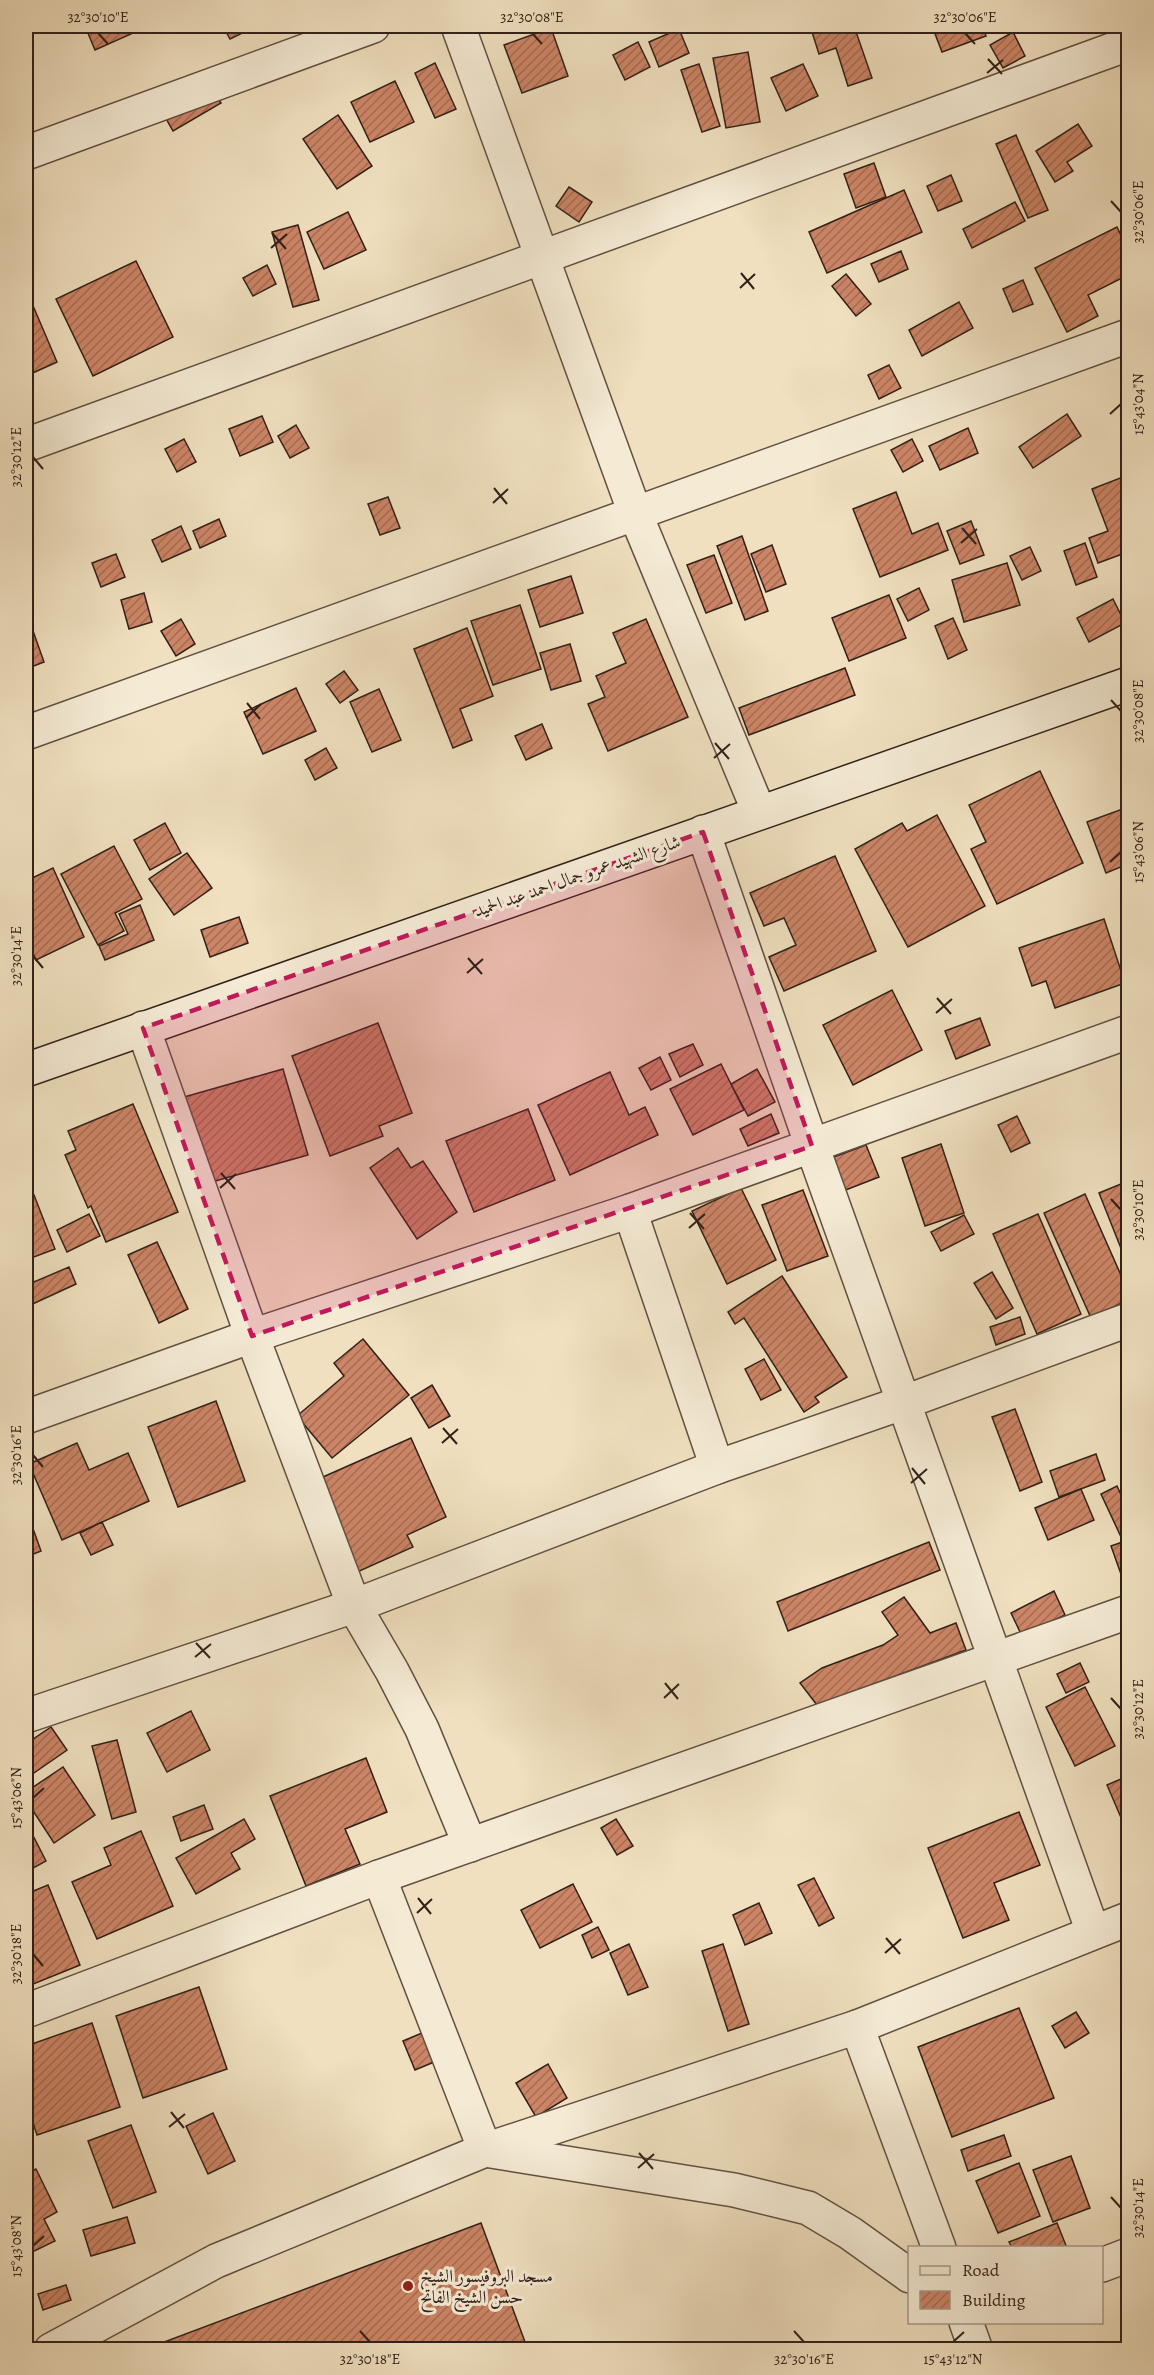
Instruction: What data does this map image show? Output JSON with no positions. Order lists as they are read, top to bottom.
{
  "streets": {
    "street": ["شارع الشهيد عمرو جمال احمد عبد الحميد"]
  },
  "places": ["مسجد البروفيسور الشيخ حسن الشيخ الفاتح"],
  "legend": ["Road", "Building"],
  "coordinates": [
    "32°30'10\"E",
    "32°30'08\"E",
    "32°30'06\"E",
    "15°43'04\"N",
    "32°30'12\"E",
    "15°43'06\"N",
    "32°30'14\"E",
    "32°30'16\"E",
    "32°30'18\"E",
    "15°43'08\"N",
    "15°43'12\"N"
  ]
}
